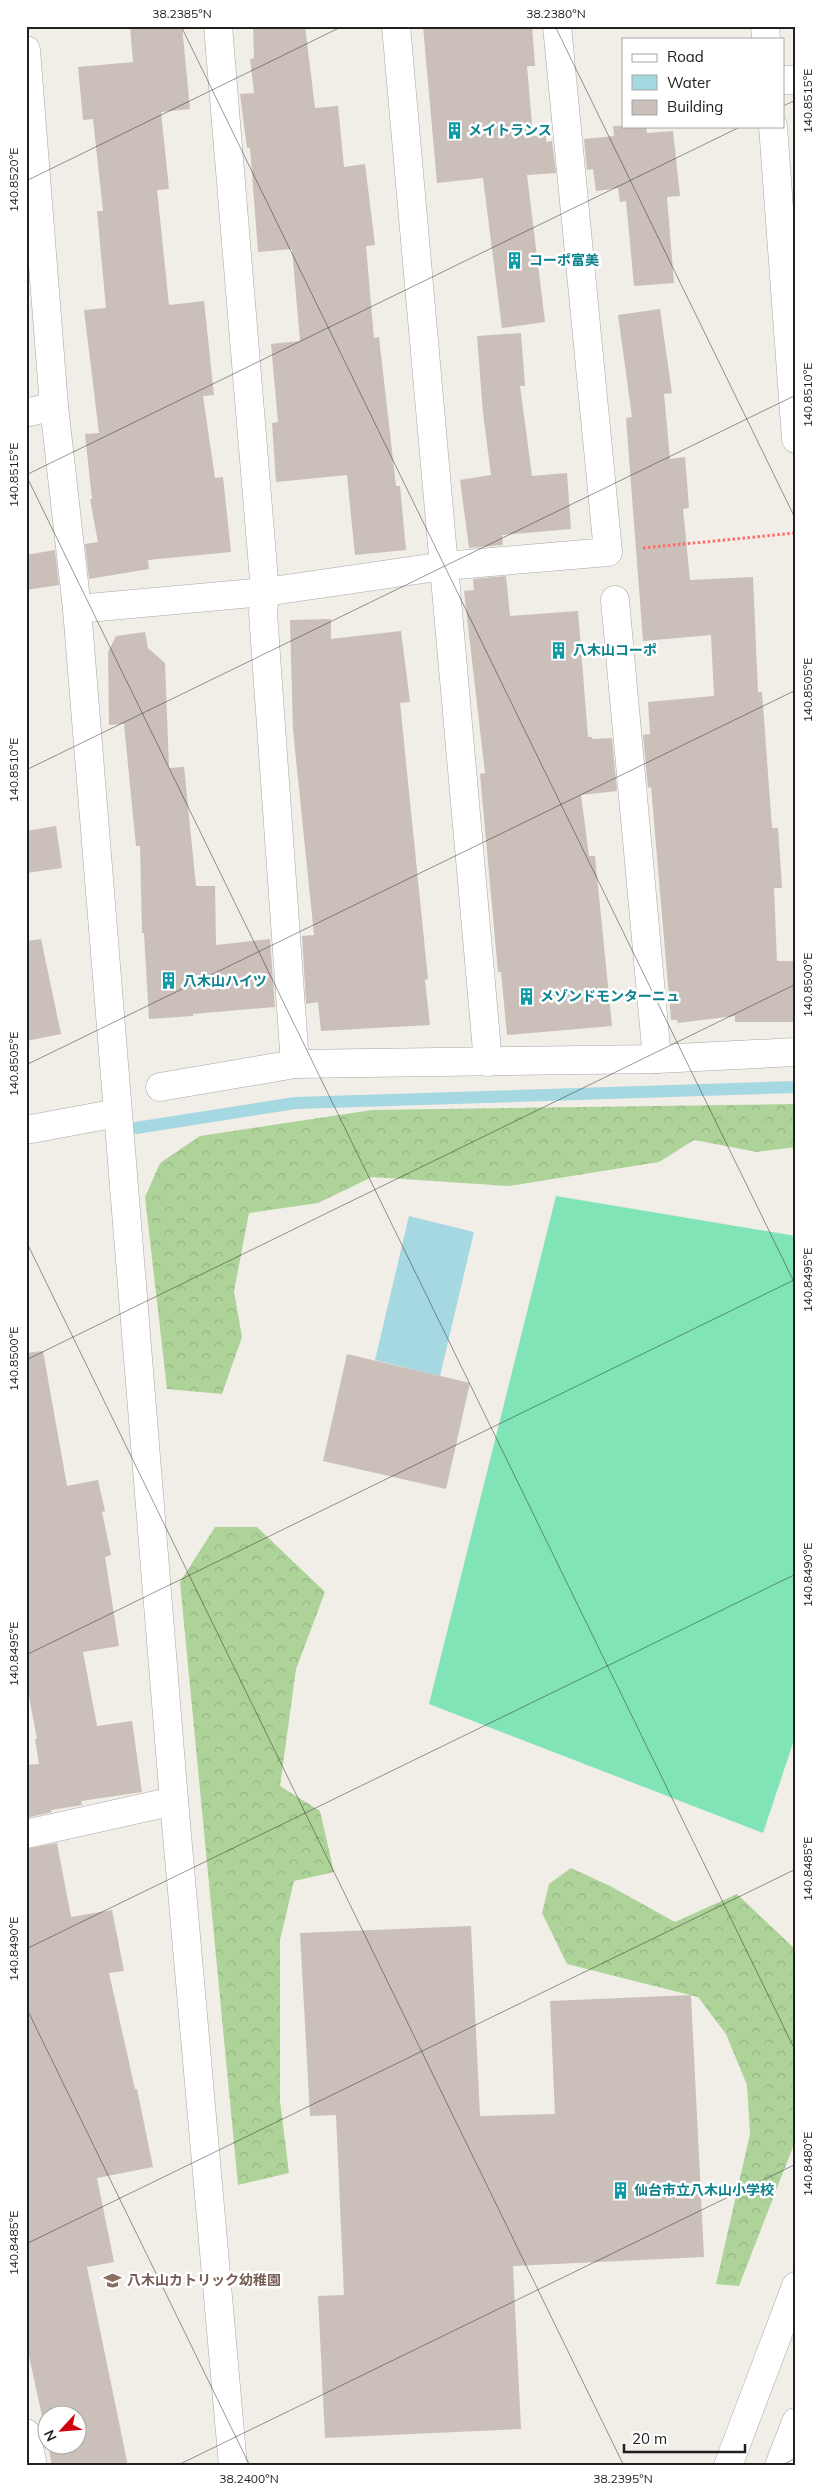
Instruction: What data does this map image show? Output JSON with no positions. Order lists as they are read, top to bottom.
{
  "places": {
    "building": [
      "メイトランス",
      "コーポ富美",
      "八木山コーポ",
      "八木山ハイツ",
      "メゾンドモンターニュ",
      "仙台市立八木山小学校"
    ],
    "school or university": ["八木山カトリック幼稚園"]
  },
  "legend": ["Road", "Water", "Building"],
  "scale_bar": "20 m",
  "north": "bottom left",
  "coordinates": [
    "38.2385°N",
    "38.2380°N",
    "140.8515°E",
    "140.8520°E",
    "140.8510°E",
    "140.8505°E",
    "140.8500°E",
    "140.8495°E",
    "140.8490°E",
    "140.8485°E",
    "140.8480°E",
    "38.2400°N",
    "38.2395°N"
  ]
}
